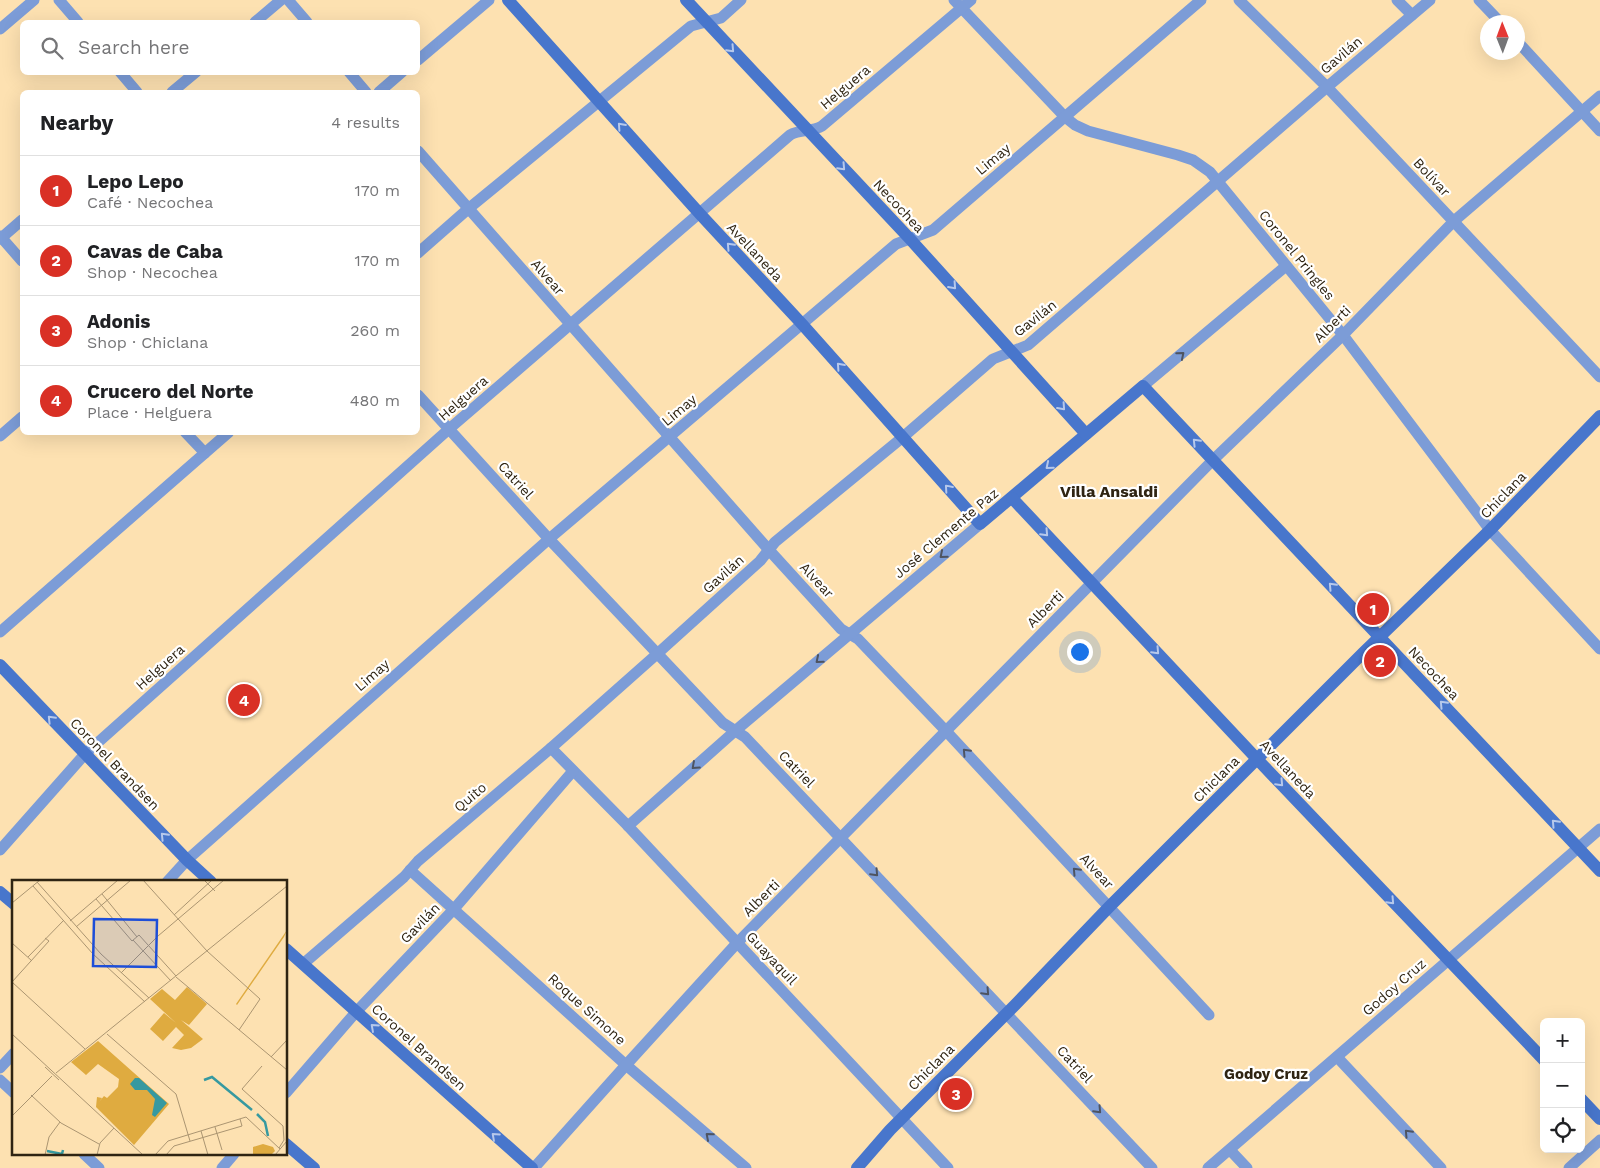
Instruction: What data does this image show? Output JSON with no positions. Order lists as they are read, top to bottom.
{
  "streets": {
    "street": [
      "Gavilán",
      "Helguera",
      "Limay",
      "Bolívar",
      "Necochea",
      "Avellaneda",
      "Coronel Pringles",
      "Alvear",
      "Alberti",
      "Catriel",
      "Chiclana",
      "José Clemente Paz",
      "Coronel Brandsen",
      "Quito",
      "Guayaquil",
      "Godoy Cruz",
      "Roque Simone"
    ]
  },
  "crossings": [
    ["Gavilán", "Bolívar"],
    ["Gavilán", "Necochea"],
    ["Gavilán", "Avellaneda"],
    ["Gavilán", "Coronel Pringles"],
    ["Gavilán", "Alvear"],
    ["Gavilán", "Catriel"],
    ["Gavilán", "Coronel Brandsen"],
    ["Gavilán", "Quito"],
    ["Gavilán", "Guayaquil"],
    ["Gavilán", "Roque Simone"],
    ["Helguera", "Necochea"],
    ["Helguera", "Avellaneda"],
    ["Helguera", "Coronel Pringles"],
    ["Helguera", "Alvear"],
    ["Helguera", "Catriel"],
    ["Helguera", "Coronel Brandsen"],
    ["Limay", "Necochea"],
    ["Limay", "Avellaneda"],
    ["Limay", "Coronel Pringles"],
    ["Limay", "Alvear"],
    ["Limay", "Catriel"],
    ["Limay", "Coronel Brandsen"],
    ["Bolívar", "Alberti"],
    ["Necochea", "Alberti"],
    ["Necochea", "Chiclana"],
    ["Necochea", "José Clemente Paz"],
    ["Necochea", "Godoy Cruz"],
    ["Avellaneda", "Alberti"],
    ["Avellaneda", "Chiclana"],
    ["Avellaneda", "José Clemente Paz"],
    ["Avellaneda", "Godoy Cruz"],
    ["Coronel Pringles", "Alberti"],
    ["Coronel Pringles", "Chiclana"],
    ["Coronel Pringles", "José Clemente Paz"],
    ["Alvear", "Alberti"],
    ["Alvear", "Chiclana"],
    ["Alvear", "José Clemente Paz"],
    ["Alberti", "Catriel"],
    ["Alberti", "Coronel Brandsen"],
    ["Alberti", "Guayaquil"],
    ["Alberti", "Roque Simone"],
    ["Catriel", "Chiclana"],
    ["Catriel", "José Clemente Paz"],
    ["Catriel", "Quito"],
    ["Chiclana", "Guayaquil"],
    ["José Clemente Paz", "Guayaquil"],
    ["Coronel Brandsen", "Quito"],
    ["Quito", "Guayaquil"],
    ["Quito", "Roque Simone"]
  ],
  "one_way": ["Catriel", "Coronel Brandsen", "Roque Simone"],
  "districts": ["Villa Ansaldi", "Godoy Cruz"],
  "north": "top",
  "page": {
    "search": "Search here",
    "heading": ["Nearby", "4 results"],
    "list": [
      {
        "mark": "1",
        "name": "Lepo Lepo",
        "note": "Café · Necochea",
        "value": "170 m"
      },
      {
        "mark": "2",
        "name": "Cavas de Caba",
        "note": "Shop · Necochea",
        "value": "170 m"
      },
      {
        "mark": "3",
        "name": "Adonis",
        "note": "Shop · Chiclana",
        "value": "260 m"
      },
      {
        "mark": "4",
        "name": "Crucero del Norte",
        "note": "Place · Helguera",
        "value": "480 m"
      }
    ],
    "pins": [
      "1",
      "2",
      "4",
      "3"
    ],
    "map_buttons": ["+", "−"]
  }
}
